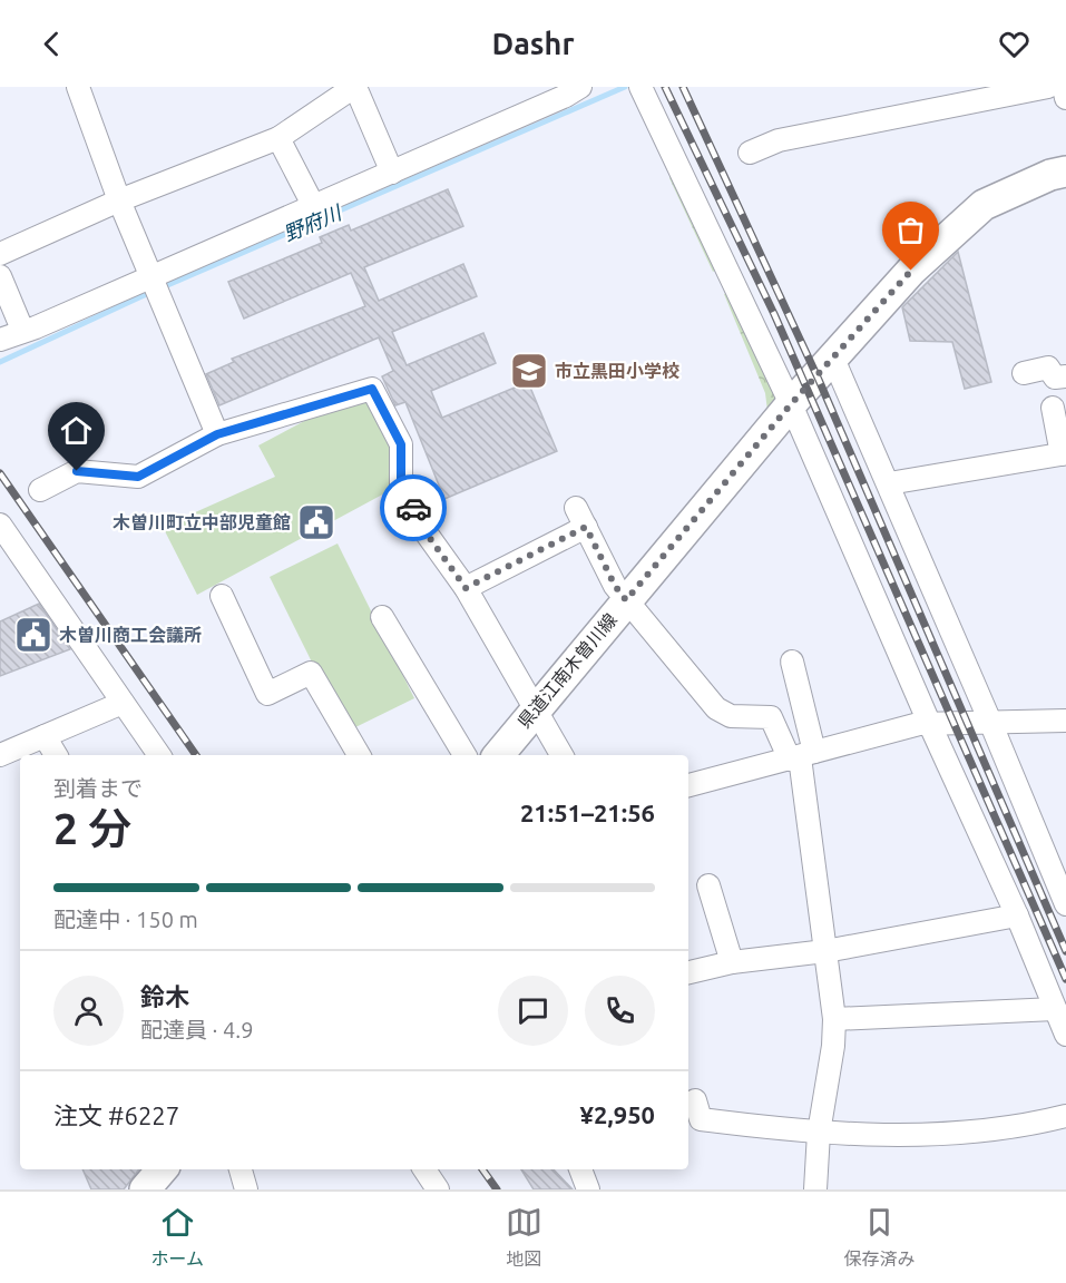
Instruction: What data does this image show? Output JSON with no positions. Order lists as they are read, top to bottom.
{
  "streets": {
    "main road": ["県道江南木曽川線"]
  },
  "water": ["野府川"],
  "places": {
    "school or university": ["市立黒田小学校"],
    "public building": ["木曽川町立中部児童館", "木曽川商工会議所"]
  },
  "page": {
    "header": "Dashr",
    "heading": ["2 分", "到着まで", "21:51–21:56"],
    "panel": [
      "鈴木",
      "配達員 · 4.9",
      "注文 #6227",
      "¥2,950"
    ],
    "bar": "配達中 · 150 m",
    "tabs": ["ホーム", "地図", "保存済み"]
  }
}
